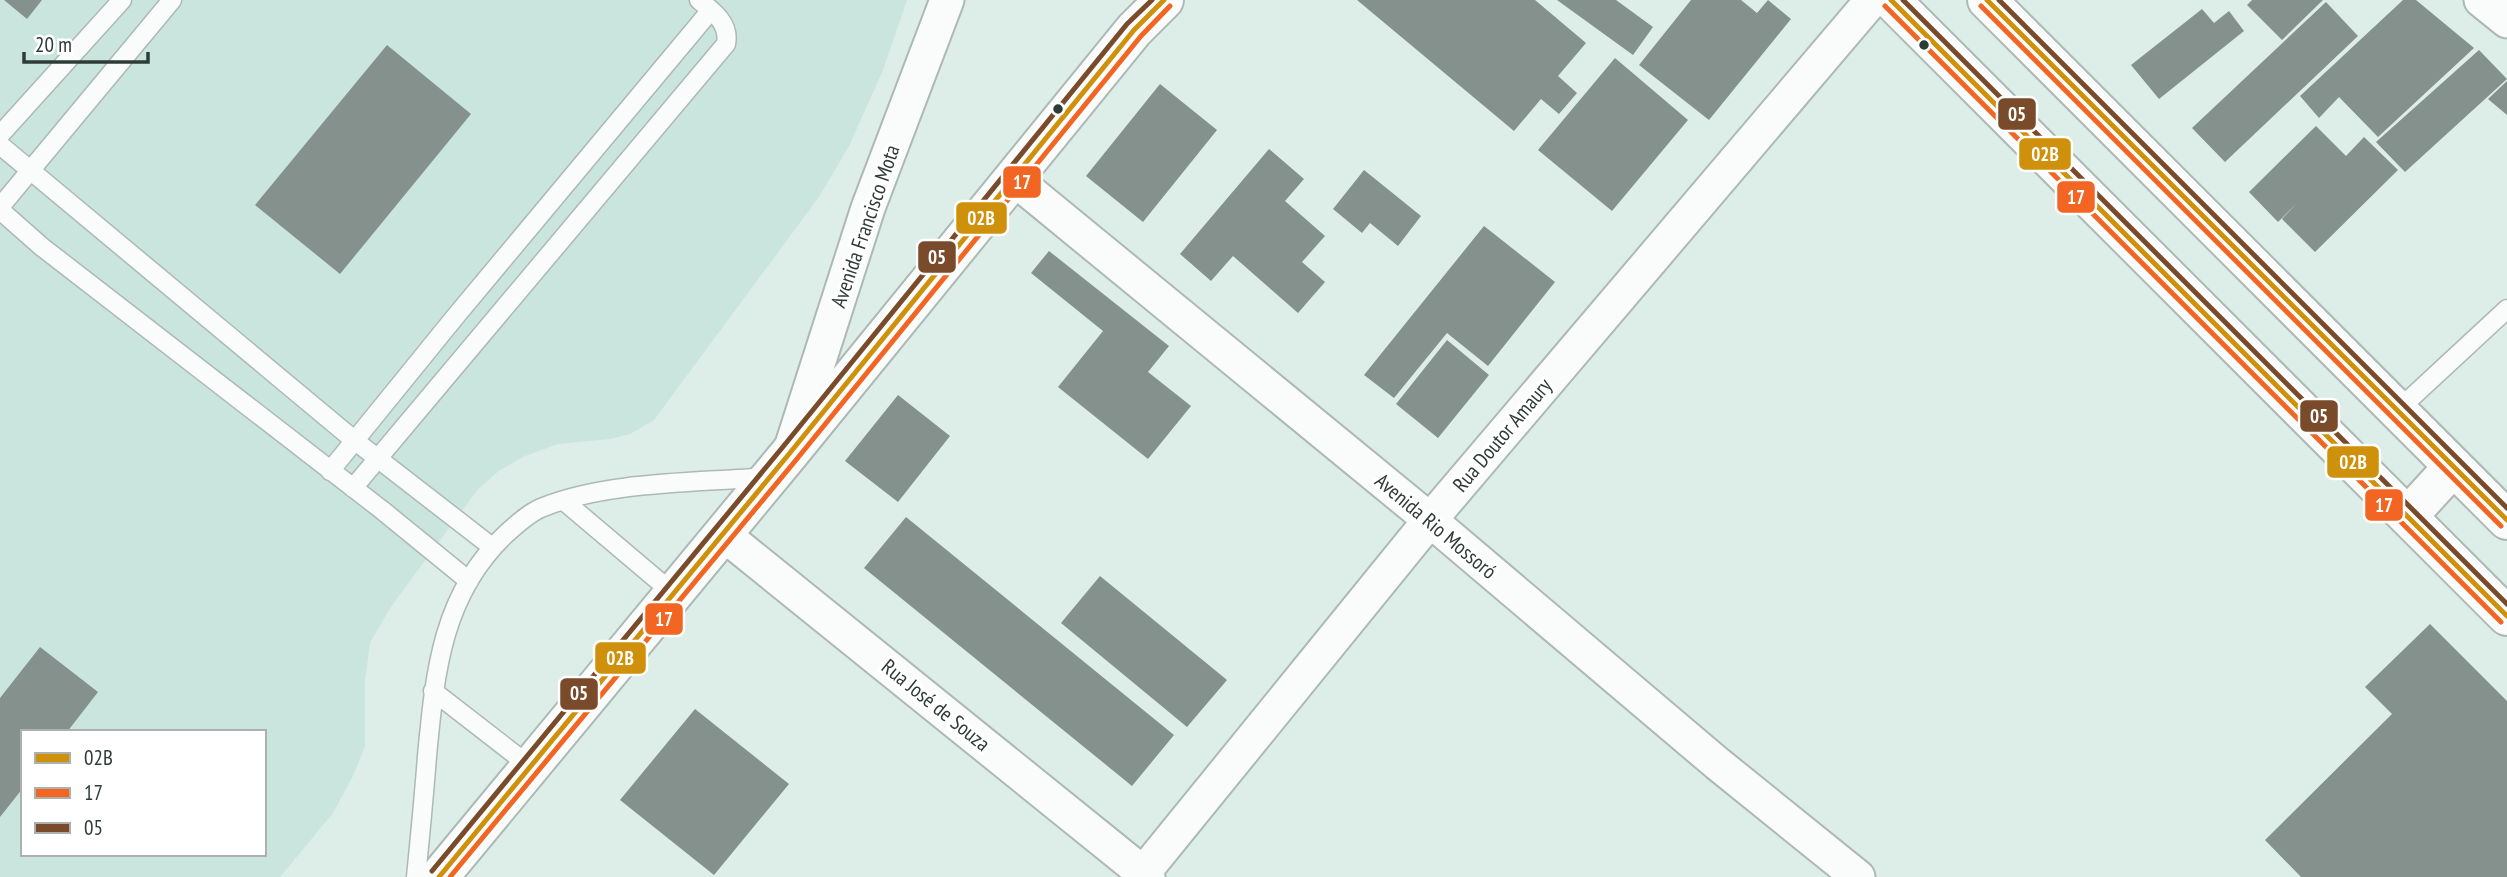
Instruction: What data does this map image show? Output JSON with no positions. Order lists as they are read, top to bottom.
{
  "streets": {
    "main road": ["Avenida Francisco Mota"],
    "street": ["Rua Doutor Amaury", "Avenida Rio Mossoró", "Rua José de Souza"]
  },
  "crossings": [
    ["Avenida Francisco Mota", "Avenida Rio Mossoró"],
    ["Avenida Francisco Mota", "Rua José de Souza"],
    ["Rua Doutor Amaury", "Avenida Rio Mossoró"],
    ["Rua Doutor Amaury", "Rua José de Souza"]
  ],
  "lines": ["transit line 02B", "transit line 05", "transit line 17"],
  "legend": ["02B", "17", "05"],
  "scale_bar": "20 m"
}
